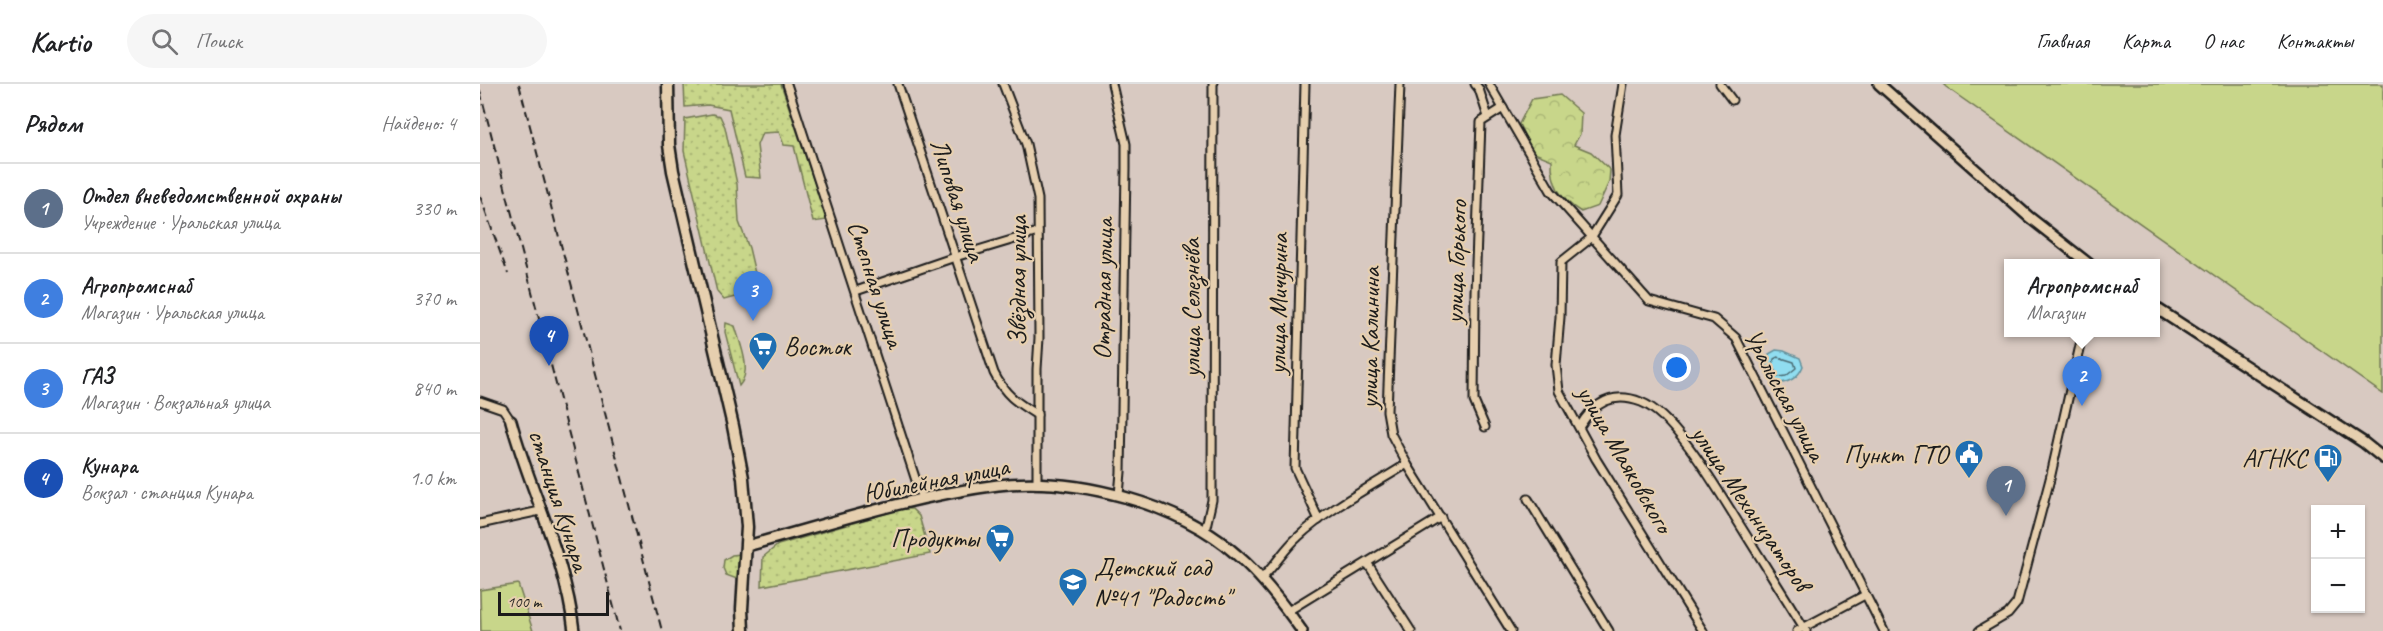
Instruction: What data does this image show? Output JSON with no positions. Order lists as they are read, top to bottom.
{
  "streets": {
    "street": [
      "Липовая улица",
      "улица Горького",
      "Звёздная улица",
      "Степная улица",
      "Отрадная улица",
      "улица Мичурина",
      "улица Селезнёва",
      "улица Калинина",
      "Уральская улица",
      "улица Маяковского",
      "Юбилейная улица",
      "станция Кунара",
      "улица Механизаторов"
    ]
  },
  "crossings": [
    ["Липовая улица", "Звёздная улица"],
    ["Звёздная улица", "Юбилейная улица"],
    ["Степная улица", "Юбилейная улица"],
    ["Отрадная улица", "Юбилейная улица"],
    ["улица Селезнёва", "Юбилейная улица"],
    ["Уральская улица", "улица Маяковского"],
    ["улица Маяковского", "улица Механизаторов"]
  ],
  "places": {
    "supermarket": ["Восток", "Продукты"],
    "public building": ["Пункт ГТО"],
    "fuel station": ["АГНКС"],
    "school or university": ["Детский сад №41 \"Радость\""]
  },
  "scale_bar": "100 m",
  "page": {
    "header": "Kartio",
    "search": "Поиск",
    "nav": [
      "Главная",
      "Карта",
      "О нас",
      "Контакты"
    ],
    "heading": ["Рядом", "Найдено: 4"],
    "list": [
      {
        "mark": "1",
        "name": "Отдел вневедомственной охраны",
        "note": "Учреждение · Уральская улица",
        "value": "330 m"
      },
      {
        "mark": "2",
        "name": "Агропромснаб",
        "note": "Магазин · Уральская улица",
        "value": "370 m"
      },
      {
        "mark": "3",
        "name": "ГАЗ",
        "note": "Магазин · Вокзальная улица",
        "value": "840 m"
      },
      {
        "mark": "4",
        "name": "Кунара",
        "note": "Вокзал · станция Кунара",
        "value": "1.0 km"
      }
    ],
    "popup": ["Агропромснаб", "Магазин"],
    "pins": [
      "3",
      "4",
      "2",
      "1"
    ],
    "map_buttons": ["+", "−"],
    "scale": "100 m"
  }
}
